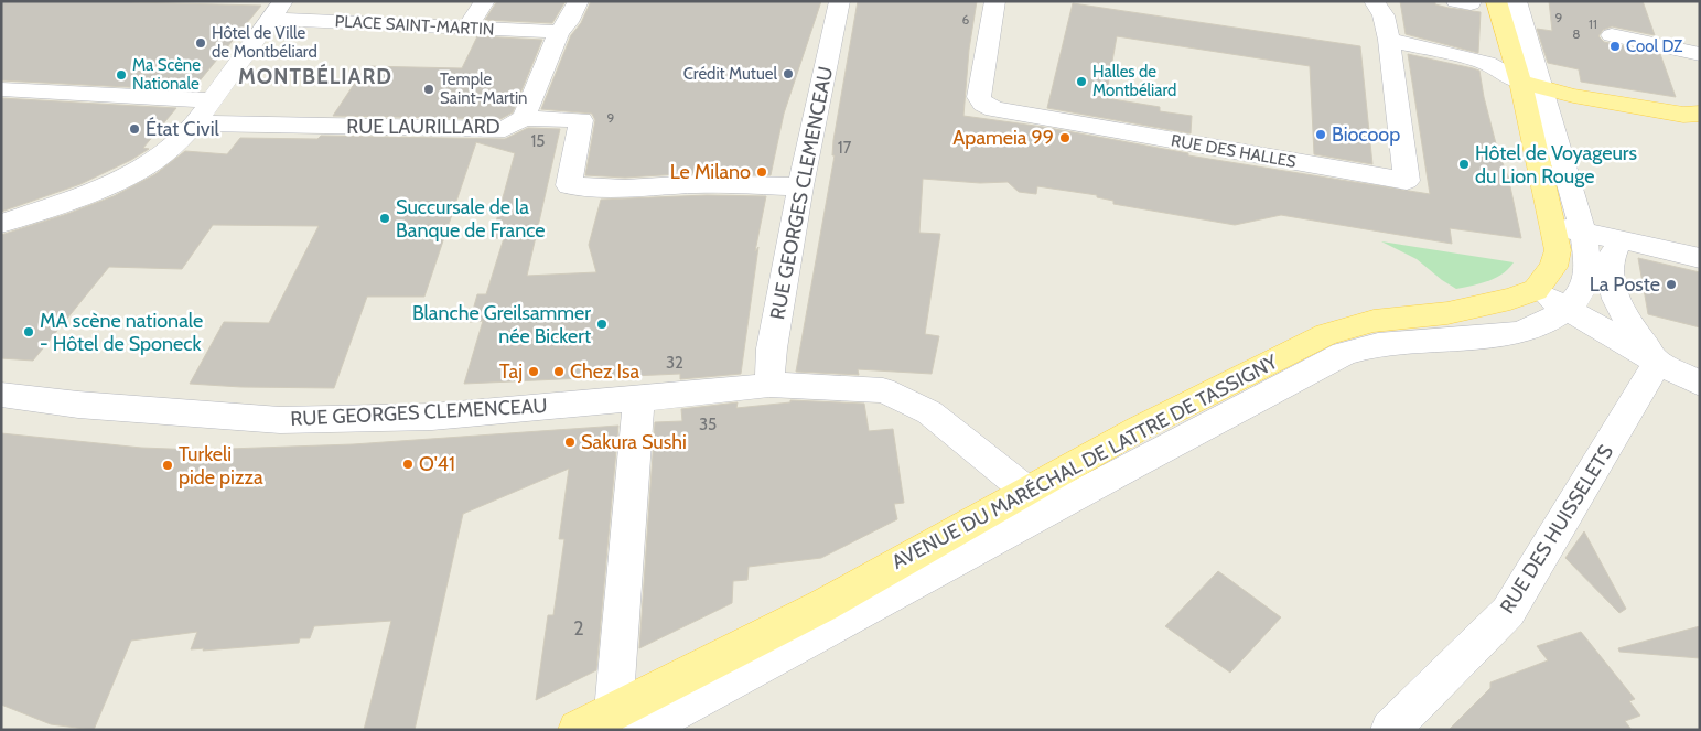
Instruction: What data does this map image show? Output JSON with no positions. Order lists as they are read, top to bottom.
{
  "streets": {
    "main road": ["AVENUE DU MARÉCHAL DE LATTRE DE TASSIGNY"],
    "street": [
      "PLACE SAINT-MARTIN",
      "RUE LAURILLARD",
      "RUE DES HALLES",
      "RUE GEORGES CLEMENCEAU",
      "RUE DES HUISSELETS"
    ]
  },
  "crossings": [
    ["RUE LAURILLARD", "RUE GEORGES CLEMENCEAU"],
    ["RUE GEORGES CLEMENCEAU", "AVENUE DU MARÉCHAL DE LATTRE DE TASSIGNY"]
  ],
  "districts": ["MONTBÉLIARD"],
  "places": [
    "Hôtel de Ville de Montbéliard",
    "Cool DZ",
    "Crédit Mutuel",
    "Ma Scène Nationale",
    "Halles de Montbéliard",
    "Temple Saint-Martin",
    "État Civil",
    "Biocoop",
    "Apameia 99",
    "Hôtel de Voyageurs du Lion Rouge",
    "Le Milano",
    "Succursale de la Banque de France",
    "La Poste",
    "Blanche Greilsammer née Bickert",
    "MA scène nationale - Hôtel de Sponeck",
    "Taj",
    "Chez Isa",
    "Sakura Sushi",
    "O'41",
    "Turkeli pide pizza"
  ],
  "house_numbers": [
    "9",
    "6",
    "11",
    "8",
    "9",
    "15",
    "17",
    "32",
    "35",
    "2"
  ]
}
